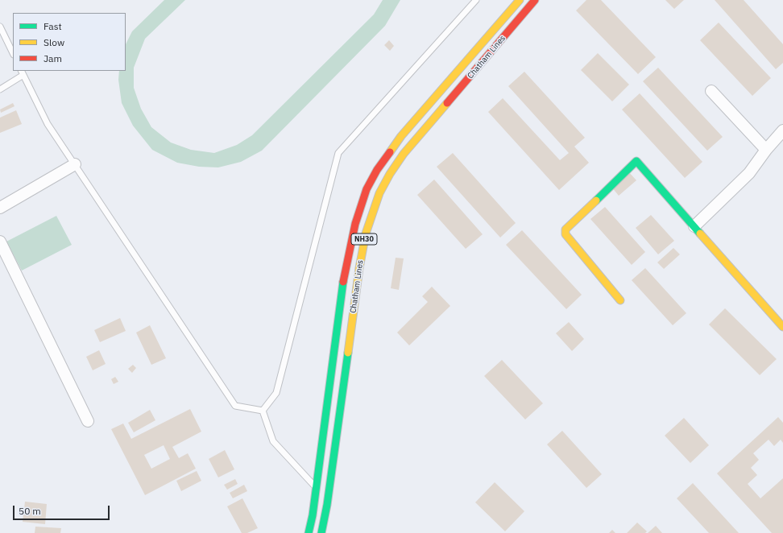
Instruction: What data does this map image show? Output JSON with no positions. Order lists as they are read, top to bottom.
{
  "streets": {
    "main road": ["Chatham Lines", "NH30"]
  },
  "legend": ["Fast", "Slow", "Jam"],
  "scale_bar": "50 m"
}
